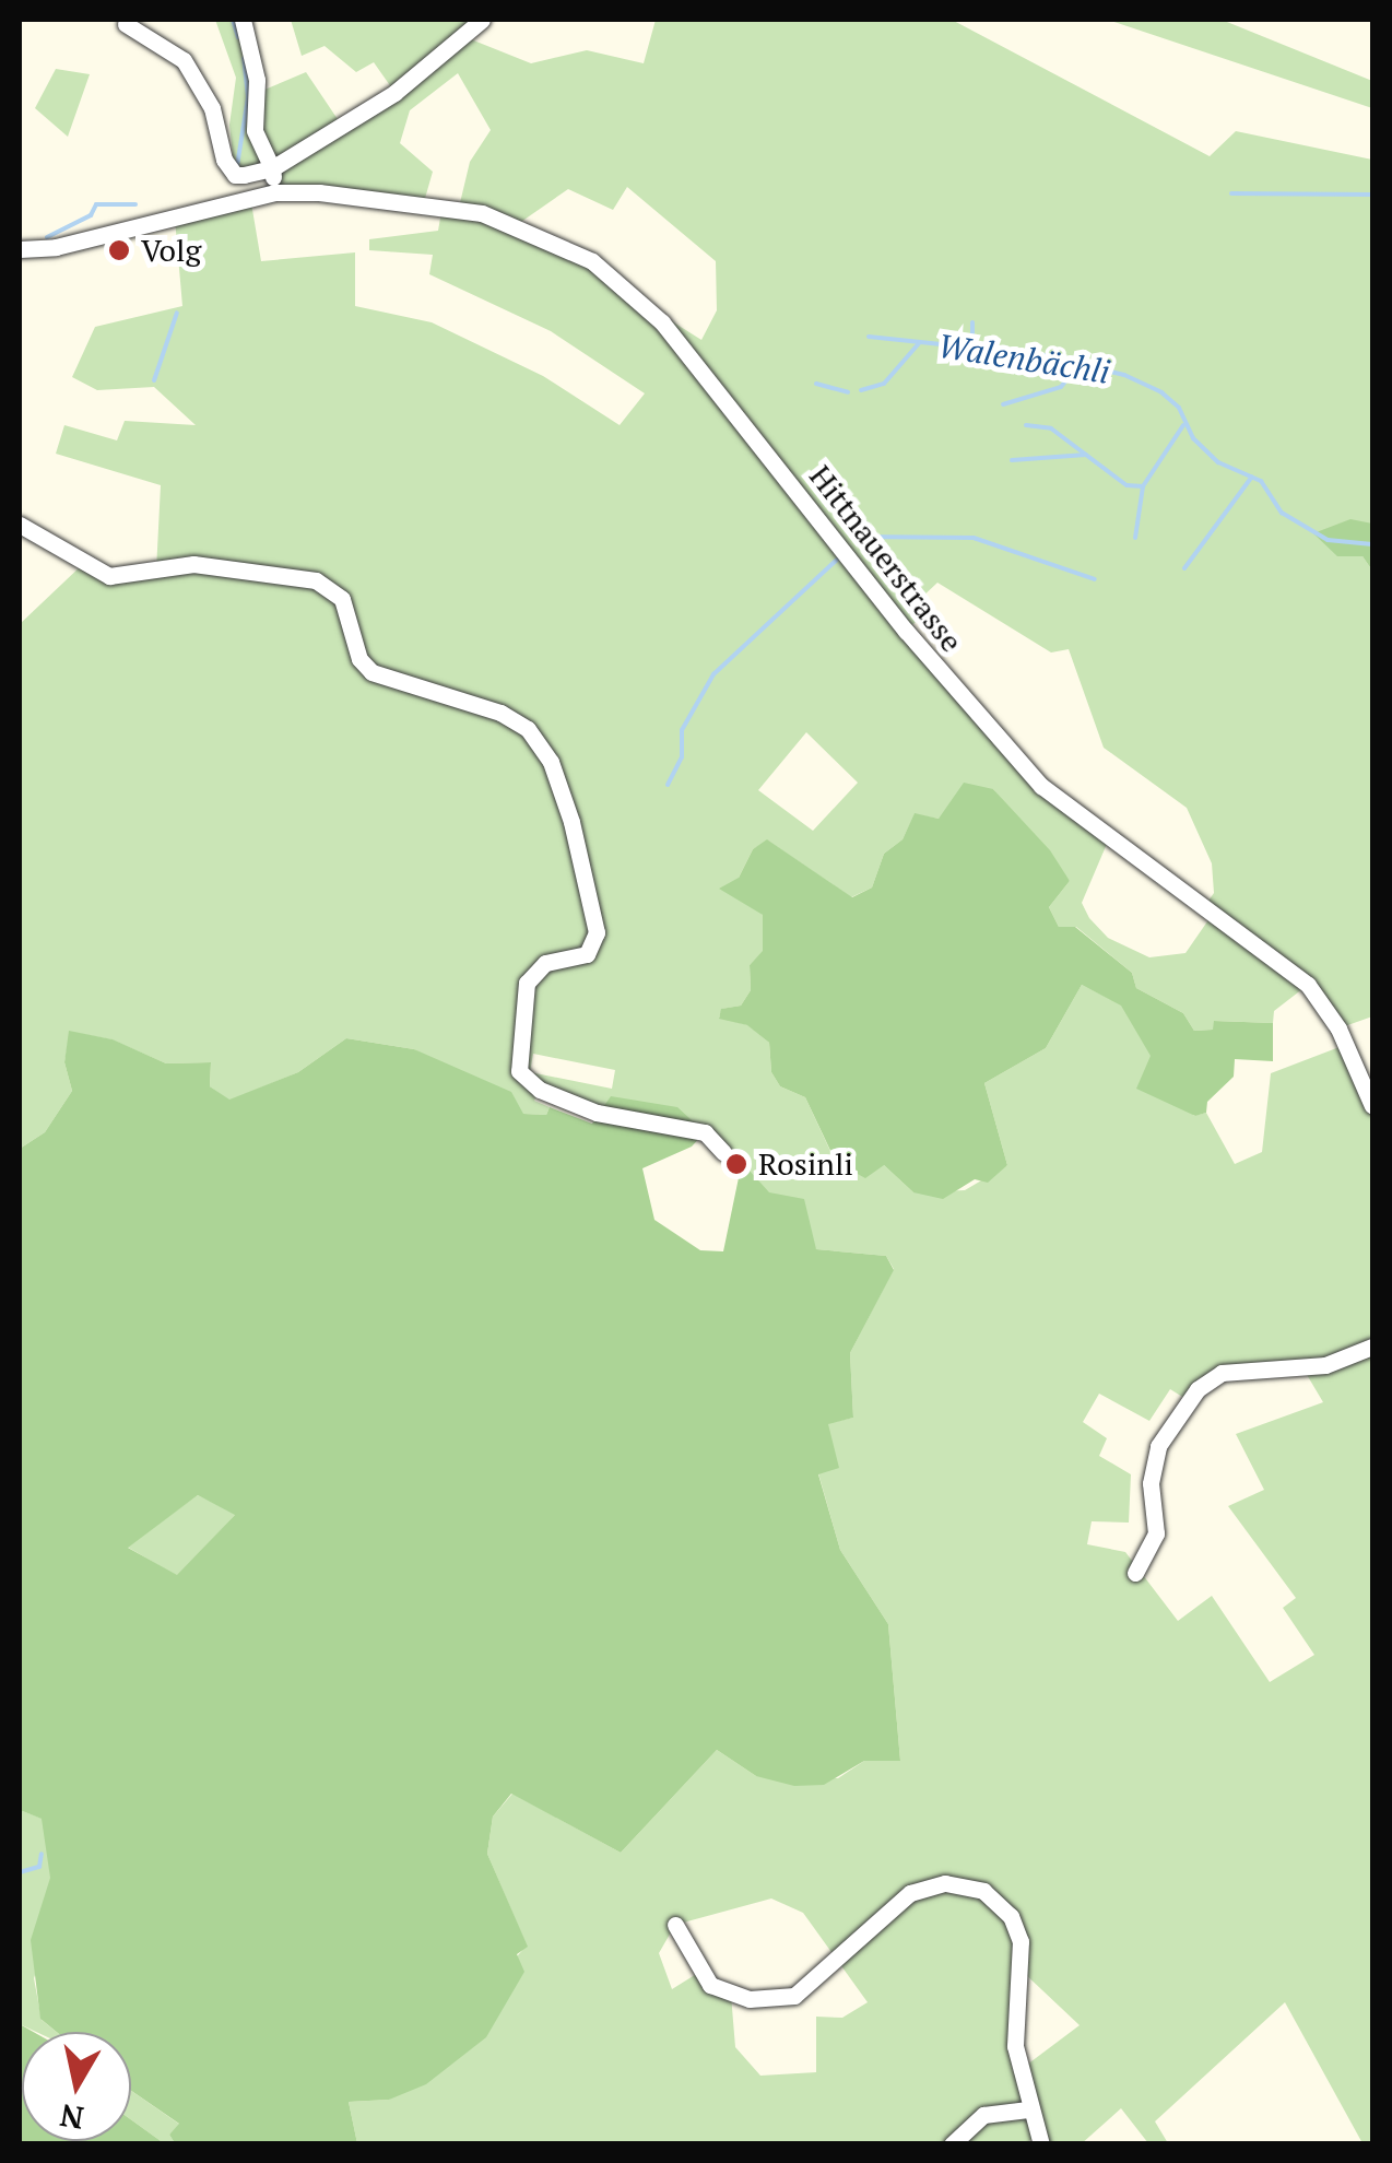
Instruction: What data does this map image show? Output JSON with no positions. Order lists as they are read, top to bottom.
{
  "streets": {
    "street": ["Hittnauerstrasse"]
  },
  "water": ["Walenbächli"],
  "places": ["Volg", "Rosinli"],
  "north": "bottom"
}
